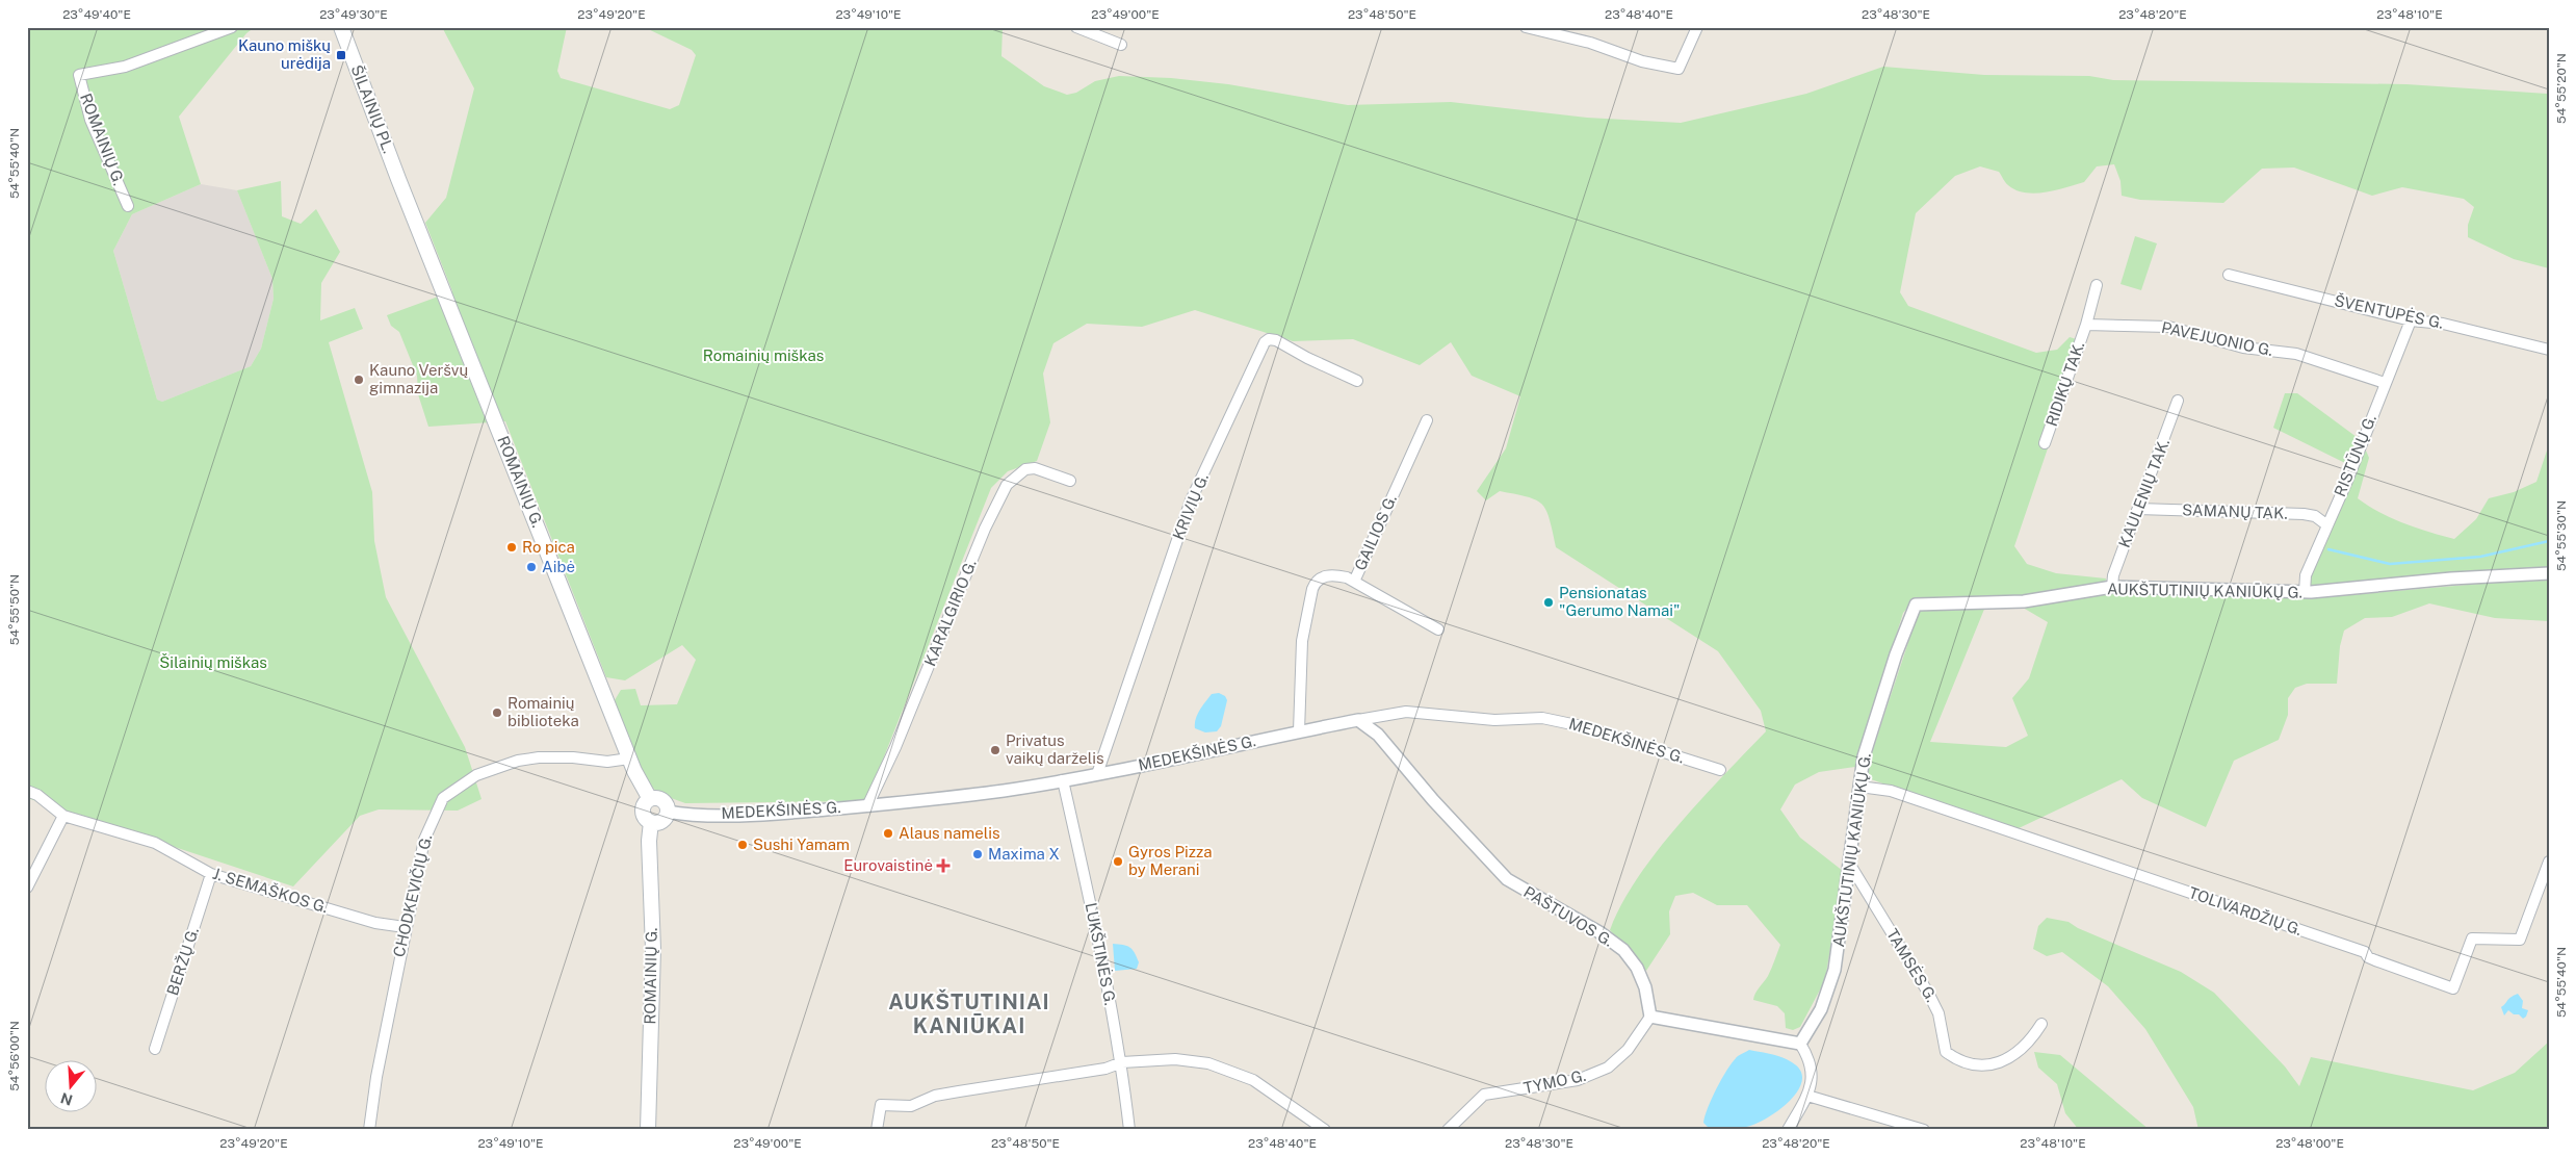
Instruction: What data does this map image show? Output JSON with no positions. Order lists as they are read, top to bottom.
{
  "streets": {
    "main road": ["ŠILAINIŲ PL.", "ROMAINIŲ G."],
    "street": [
      "ŠVENTUPĖS G.",
      "PAVEJUONIO G.",
      "RIDIKŲ TAK.",
      "RISTŪNŲ G.",
      "KAULENIŲ TAK.",
      "KRIVIŲ G.",
      "SAMANŲ TAK.",
      "GAILIOS G.",
      "AUKŠTUTINIŲ KANIŪKŲ G.",
      "KARALGIRIO G.",
      "MEDEKŠINĖS G.",
      "J. SEMAŠKOS G.",
      "CHODKEVIČIŲ G.",
      "TOLIVARDŽIŲ G.",
      "PAŠTUVOS G.",
      "LUKŠTINĖS G.",
      "BERŽŲ G.",
      "TAMSĖS G.",
      "TYMO G."
    ]
  },
  "crossings": [
    ["ŠILAINIŲ PL.", "ROMAINIŲ G."],
    ["ROMAINIŲ G.", "MEDEKŠINĖS G."],
    ["ROMAINIŲ G.", "CHODKEVIČIŲ G."],
    ["ŠVENTUPĖS G.", "RISTŪNŲ G."],
    ["PAVEJUONIO G.", "RIDIKŲ TAK."],
    ["PAVEJUONIO G.", "RISTŪNŲ G."],
    ["RISTŪNŲ G.", "SAMANŲ TAK."],
    ["RISTŪNŲ G.", "AUKŠTUTINIŲ KANIŪKŲ G."],
    ["KAULENIŲ TAK.", "SAMANŲ TAK."],
    ["KAULENIŲ TAK.", "AUKŠTUTINIŲ KANIŪKŲ G."],
    ["KRIVIŲ G.", "MEDEKŠINĖS G."],
    ["GAILIOS G.", "MEDEKŠINĖS G."],
    ["AUKŠTUTINIŲ KANIŪKŲ G.", "TOLIVARDŽIŲ G."],
    ["AUKŠTUTINIŲ KANIŪKŲ G.", "TAMSĖS G."],
    ["KARALGIRIO G.", "MEDEKŠINĖS G."],
    ["MEDEKŠINĖS G.", "PAŠTUVOS G."],
    ["MEDEKŠINĖS G.", "LUKŠTINĖS G."],
    ["J. SEMAŠKOS G.", "CHODKEVIČIŲ G."],
    ["J. SEMAŠKOS G.", "BERŽŲ G."],
    ["PAŠTUVOS G.", "TYMO G."]
  ],
  "districts": ["AUKŠTUTINIAI KANIŪKAI"],
  "parks": ["Romainių miškas", "Šilainių miškas"],
  "places": {
    "transit": ["Kauno miškų urėdija"],
    "other": [
      "Kauno Veršvų gimnazija",
      "Ro pica",
      "Aibė",
      "Pensionatas \"Gerumo Namai\"",
      "Romainių biblioteka",
      "Privatus vaikų darželis",
      "Alaus namelis",
      "Sushi Yamam",
      "Maxima X",
      "Gyros Pizza by Merani"
    ],
    "health": ["Eurovaistinė"]
  },
  "north": "bottom",
  "coordinates": [
    "23°49'40\"E",
    "23°49'30\"E",
    "23°49'20\"E",
    "23°49'10\"E",
    "23°49'00\"E",
    "23°48'50\"E",
    "23°48'40\"E",
    "23°48'30\"E",
    "23°48'20\"E",
    "23°48'10\"E",
    "54°55'20\"N",
    "54°55'40\"N",
    "54°55'30\"N",
    "54°55'50\"N",
    "54°56'00\"N",
    "23°48'00\"E"
  ]
}
